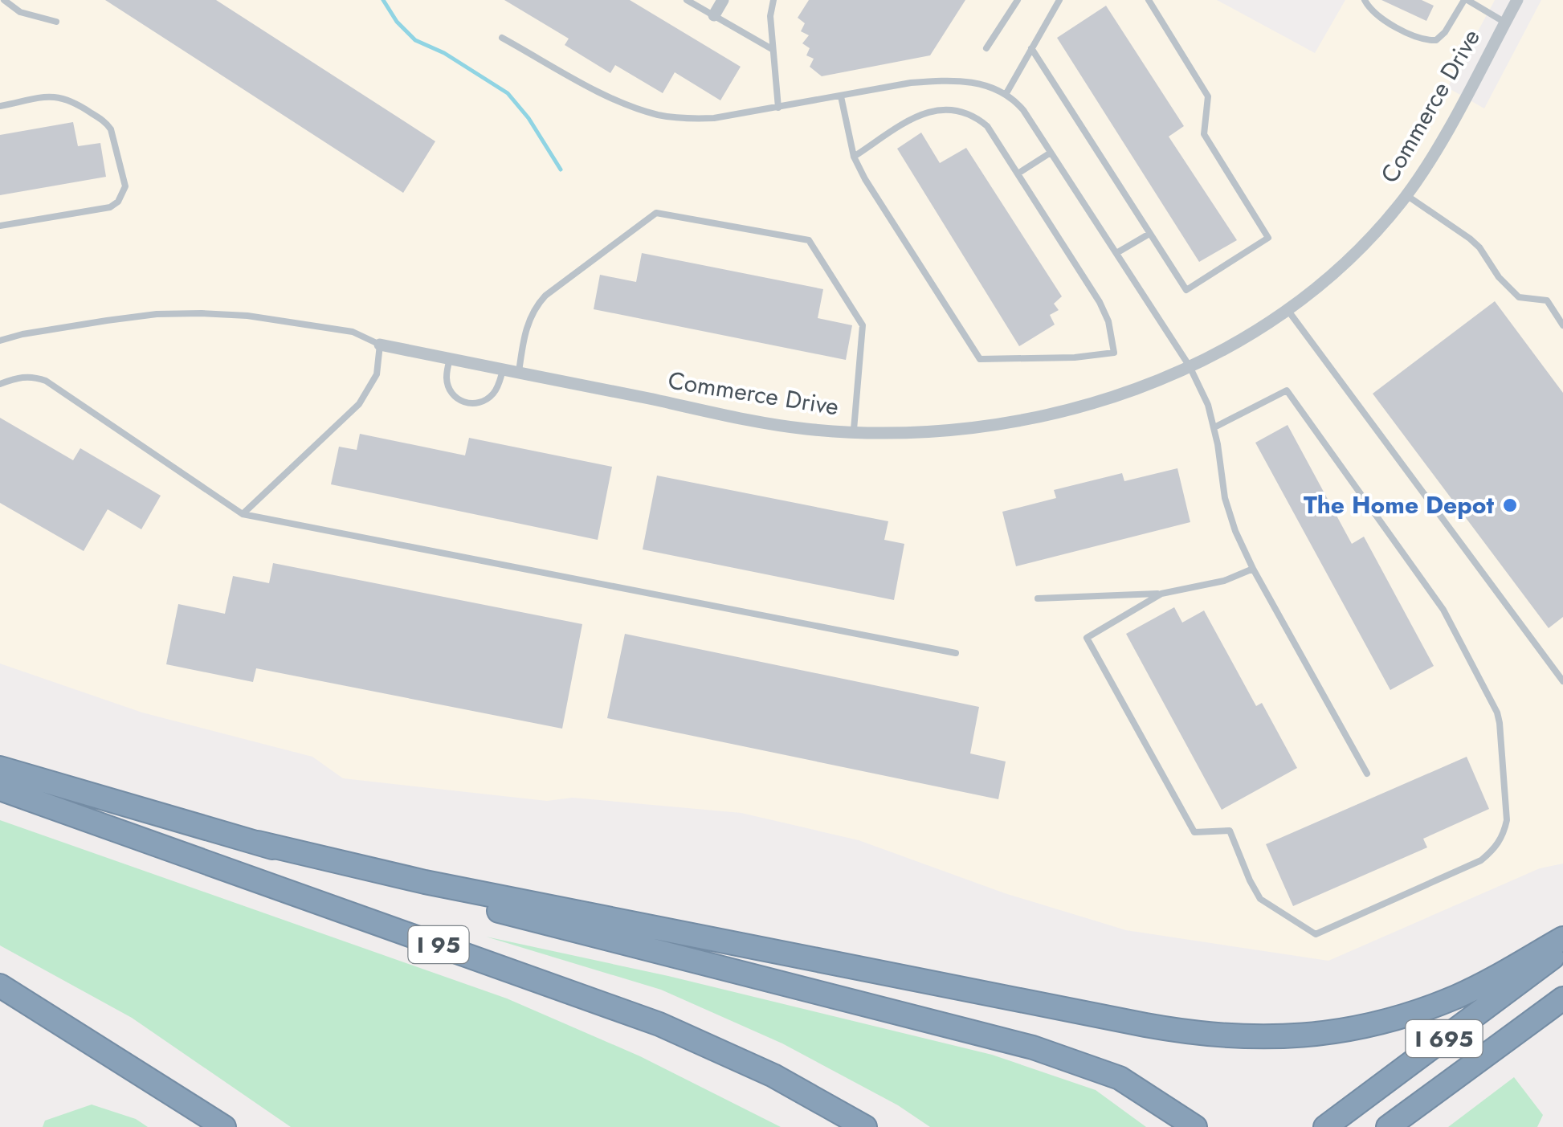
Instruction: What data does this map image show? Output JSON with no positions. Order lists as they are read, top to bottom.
{
  "streets": {
    "highway": ["I 95", "I 695"],
    "street": ["Commerce Drive"]
  },
  "places": ["The Home Depot"]
}
